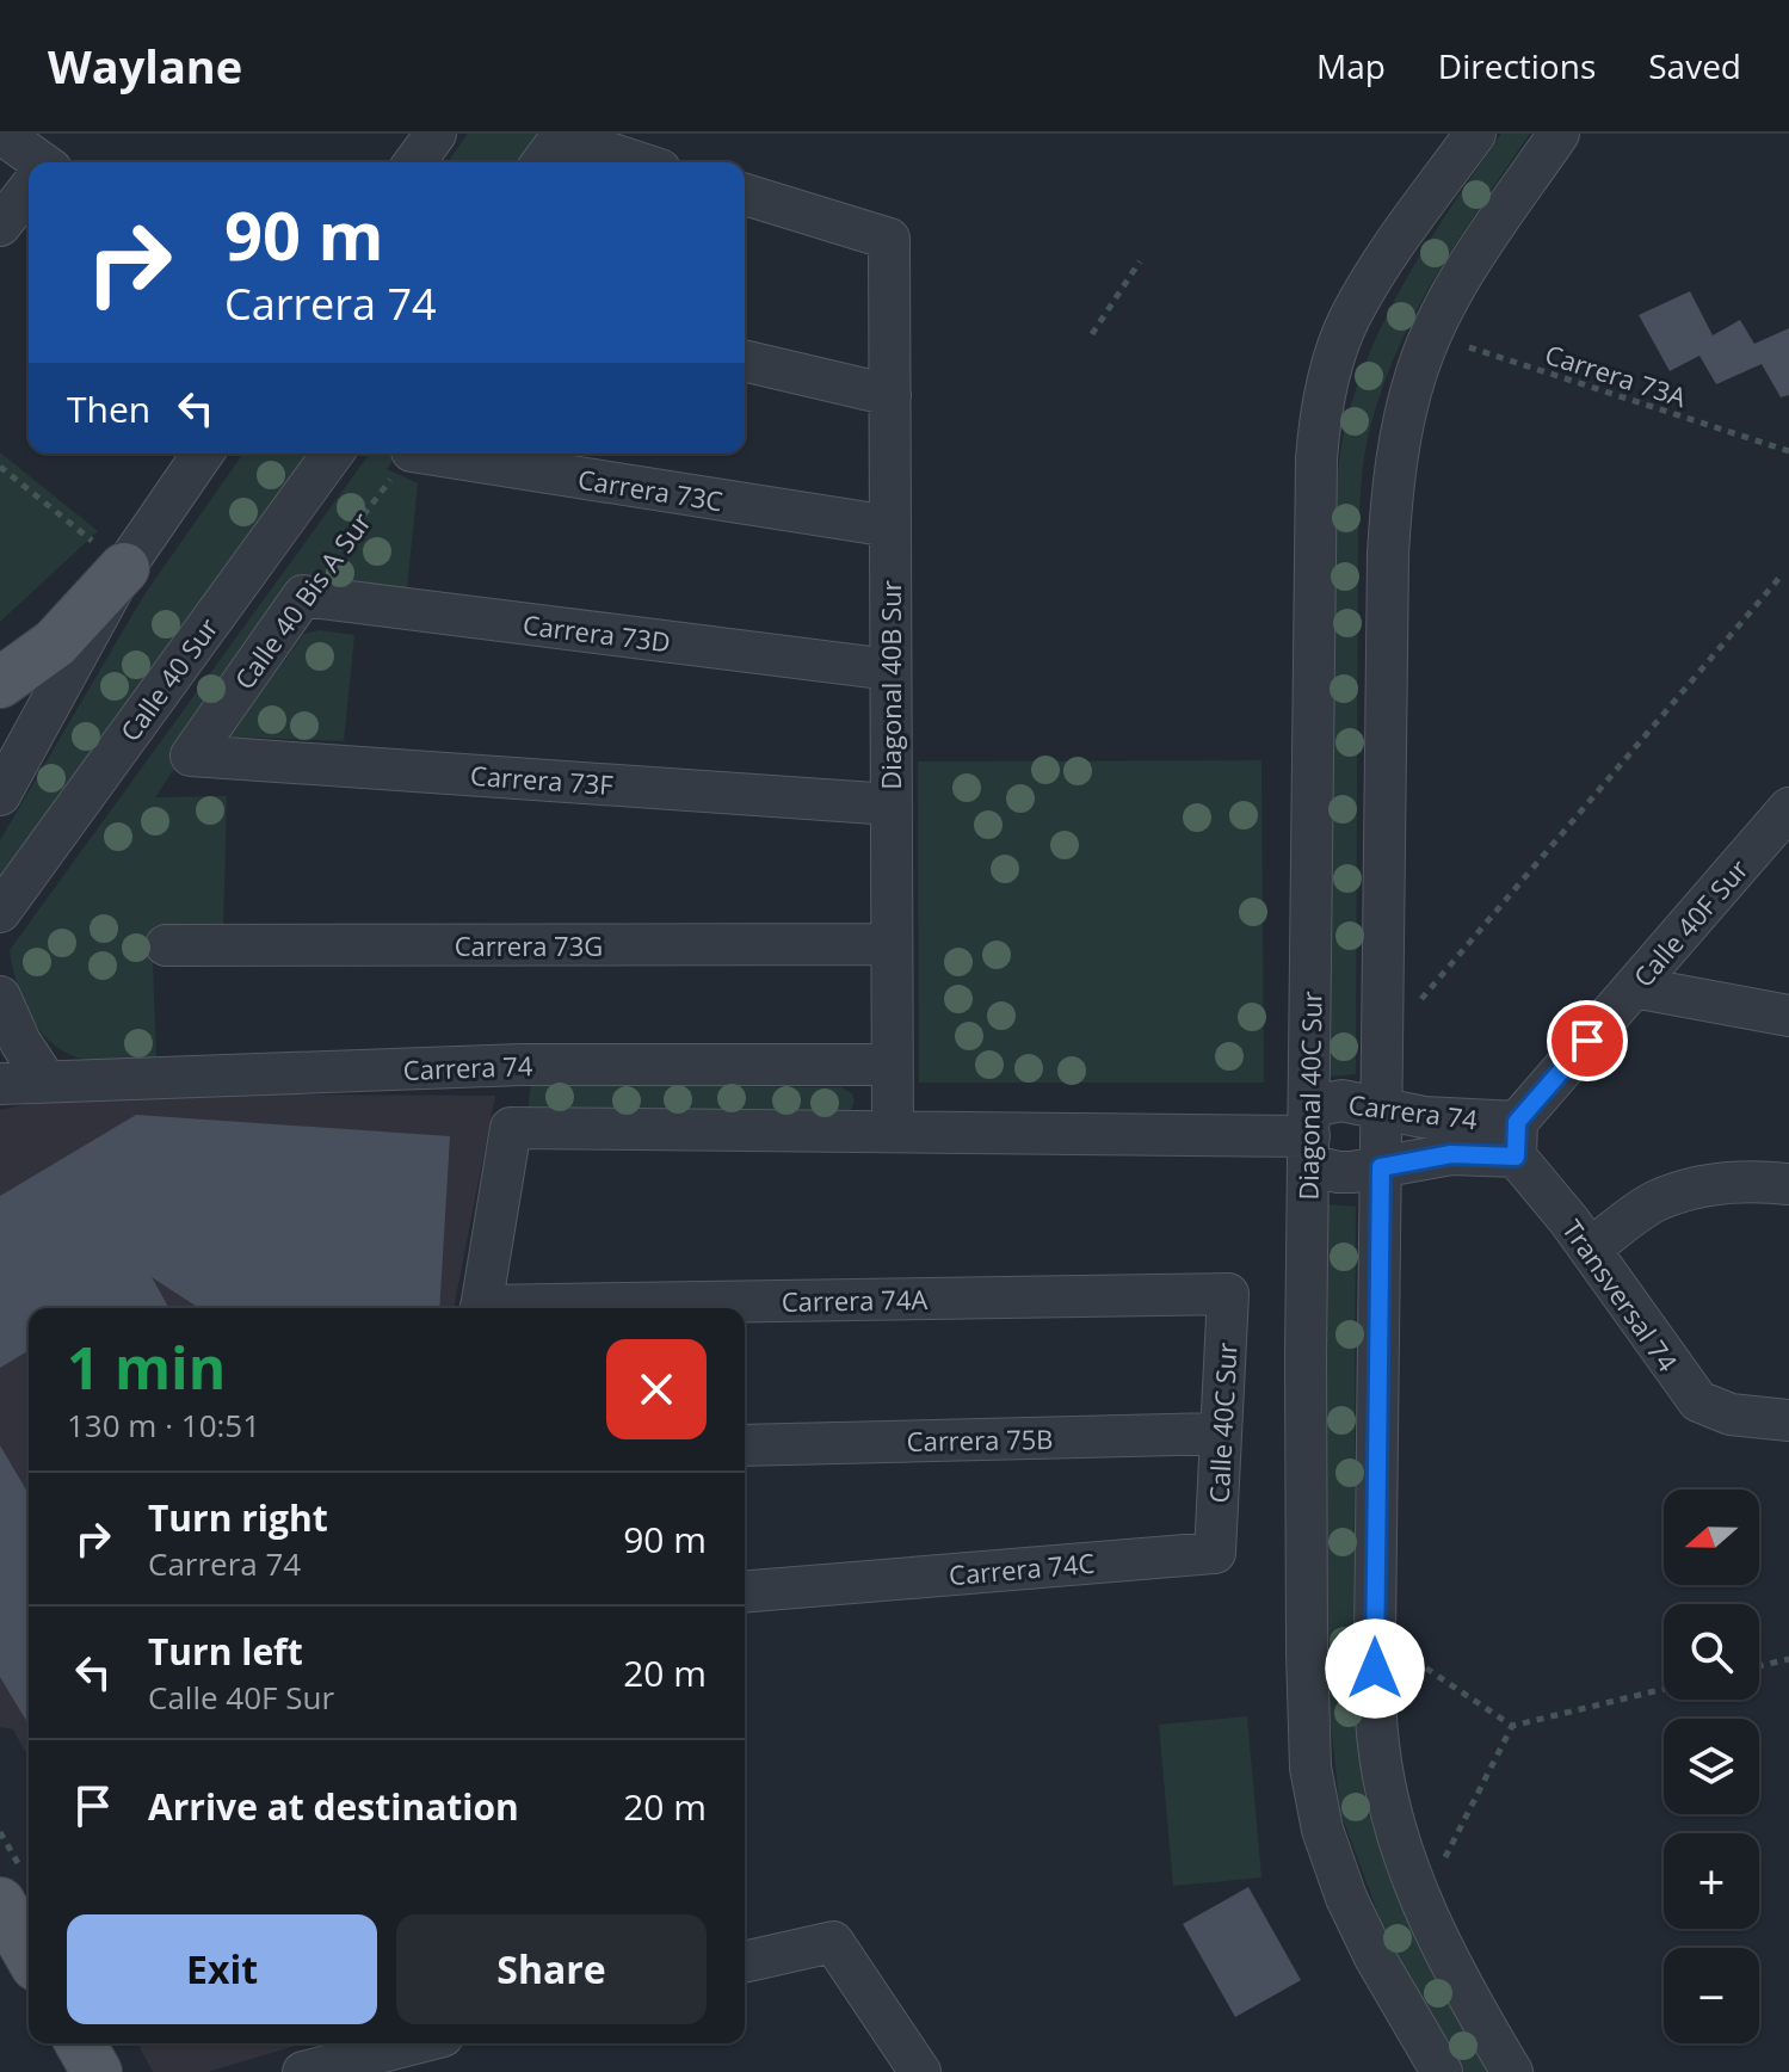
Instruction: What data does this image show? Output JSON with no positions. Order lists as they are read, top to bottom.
{
  "streets": {
    "street": [
      "Carrera 73C",
      "Calle 40 Bis A Sur",
      "Carrera 73D",
      "Calle 40 Sur",
      "Diagonal 40B Sur",
      "Carrera 73F",
      "Calle 40F Sur",
      "Carrera 73G",
      "Carrera 74",
      "Diagonal 40C Sur",
      "Transversal 74",
      "Carrera 74A",
      "Calle 40C Sur",
      "Carrera 75B",
      "Carrera 74C"
    ],
    "path": ["Carrera 73A"]
  },
  "crossings": [
    ["Carrera 73C", "Diagonal 40B Sur"],
    ["Calle 40 Bis A Sur", "Carrera 73D"],
    ["Calle 40 Bis A Sur", "Carrera 73F"],
    ["Carrera 73D", "Diagonal 40B Sur"],
    ["Diagonal 40B Sur", "Carrera 73F"],
    ["Diagonal 40B Sur", "Carrera 73G"],
    ["Diagonal 40B Sur", "Carrera 74"],
    ["Calle 40F Sur", "Carrera 74"],
    ["Calle 40F Sur", "Transversal 74"],
    ["Carrera 74", "Diagonal 40C Sur"],
    ["Carrera 74", "Transversal 74"],
    ["Carrera 74A", "Calle 40C Sur"],
    ["Calle 40C Sur", "Carrera 75B"],
    ["Calle 40C Sur", "Carrera 74C"]
  ],
  "north": "left",
  "page": {
    "header": "Waylane",
    "nav": ["Map", "Directions", "Saved"],
    "turn": ["90 m", "Carrera 74"],
    "then": "Then",
    "heading": ["1 min", "130 m · 10:51"],
    "list": [
      {
        "name": "Turn right",
        "note": "Carrera 74",
        "value": "90 m"
      },
      {
        "name": "Turn left",
        "note": "Calle 40F Sur",
        "value": "20 m"
      },
      {
        "name": "Arrive at destination",
        "value": "20 m"
      }
    ],
    "map_buttons": ["+", "−"],
    "buttons": ["Exit", "Share"]
  }
}
